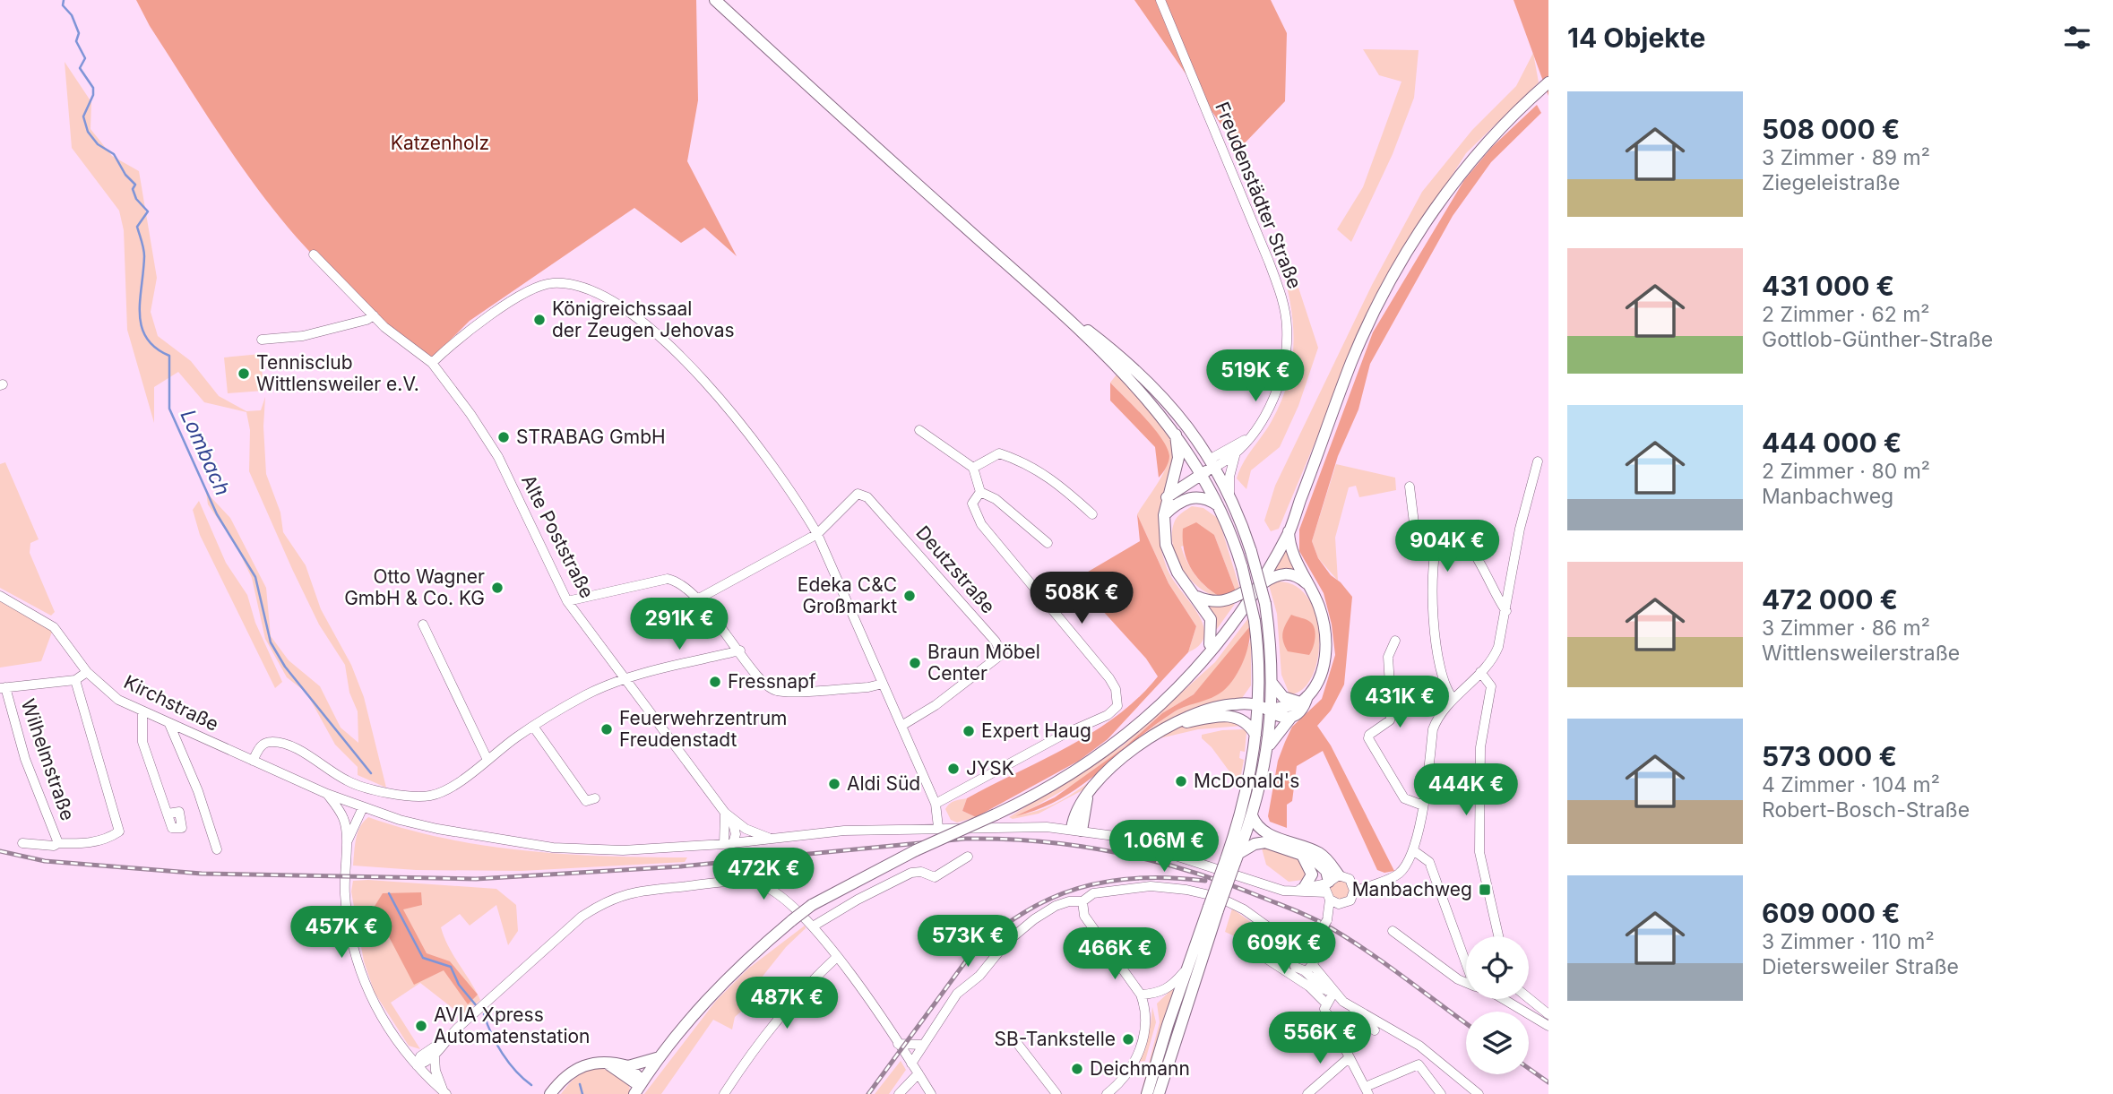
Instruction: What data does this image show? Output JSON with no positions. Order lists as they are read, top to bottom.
{
  "streets": {
    "street": [
      "Freudenstädter Straße",
      "Alte Poststraße",
      "Deutzstraße",
      "Kirchstraße",
      "Wilhelmstraße"
    ]
  },
  "crossings": [
    ["Alte Poststraße", "Kirchstraße"]
  ],
  "water": ["Lombach"],
  "parks": ["Katzenholz"],
  "places": {
    "other": [
      "Königreichssaal der Zeugen Jehovas",
      "Tennisclub Wittlensweiler e.V.",
      "STRABAG GmbH",
      "Otto Wagner GmbH & Co. KG",
      "Edeka C&C Großmarkt",
      "Braun Möbel Center",
      "Fressnapf",
      "Feuerwehrzentrum Freudenstadt",
      "Expert Haug",
      "JYSK",
      "McDonald's",
      "Aldi Süd",
      "AVIA Xpress Automatenstation",
      "SB-Tankstelle",
      "Deichmann"
    ],
    "transit": ["Manbachweg"]
  },
  "page": {
    "heading": "14 Objekte",
    "list": [
      {
        "name": "508 000 €",
        "note": "3 Zimmer · 89 m² · Ziegeleistraße"
      },
      {
        "name": "431 000 €",
        "note": "2 Zimmer · 62 m² · Gottlob-Günther-Straße"
      },
      {
        "name": "444 000 €",
        "note": "2 Zimmer · 80 m² · Manbachweg"
      },
      {
        "name": "472 000 €",
        "note": "3 Zimmer · 86 m² · Wittlensweilerstraße"
      },
      {
        "name": "573 000 €",
        "note": "4 Zimmer · 104 m² · Robert-Bosch-Straße"
      },
      {
        "name": "609 000 €",
        "note": "3 Zimmer · 110 m² · Dietersweiler Straße"
      }
    ],
    "price": [
      "519K €",
      "904K €",
      "508K €",
      "291K €",
      "431K €",
      "444K €",
      "1.06M €",
      "472K €",
      "457K €",
      "573K €",
      "609K €",
      "466K €",
      "487K €",
      "556K €"
    ]
  }
}
